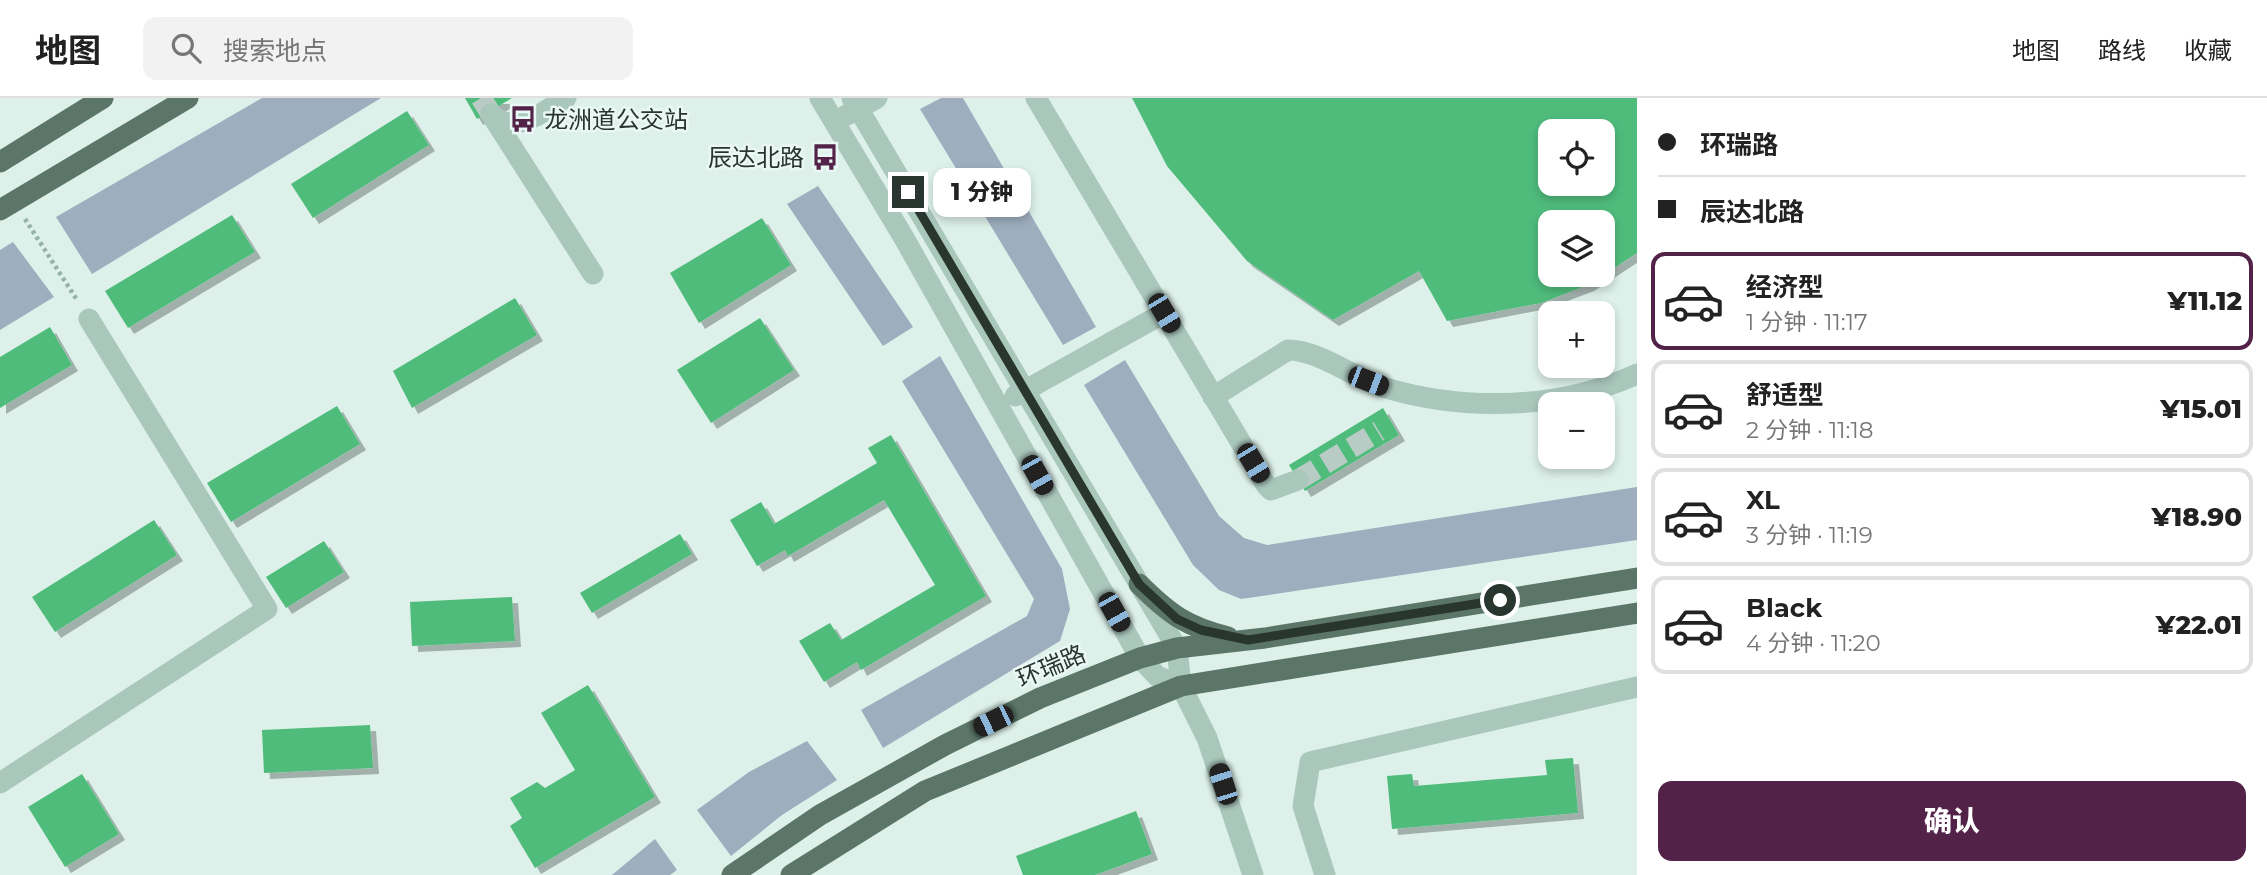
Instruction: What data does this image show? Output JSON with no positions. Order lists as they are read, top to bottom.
{
  "streets": {
    "main road": ["环瑞路"]
  },
  "places": {
    "bus stop": ["龙洲道公交站", "辰达北路"]
  },
  "page": {
    "header": "地图",
    "search": "搜索地点",
    "nav": ["地图", "路线", "收藏"],
    "banner": ["环瑞路", "辰达北路"],
    "map_buttons": ["+", "−"],
    "bubble": "1 分钟",
    "list": [
      {
        "name": "经济型",
        "note": "1 分钟 · 11:17",
        "value": "¥11.12"
      },
      {
        "name": "舒适型",
        "note": "2 分钟 · 11:18",
        "value": "¥15.01"
      },
      {
        "name": "XL",
        "note": "3 分钟 · 11:19",
        "value": "¥18.90"
      },
      {
        "name": "Black",
        "note": "4 分钟 · 11:20",
        "value": "¥22.01"
      }
    ],
    "buttons": "确认"
  }
}
